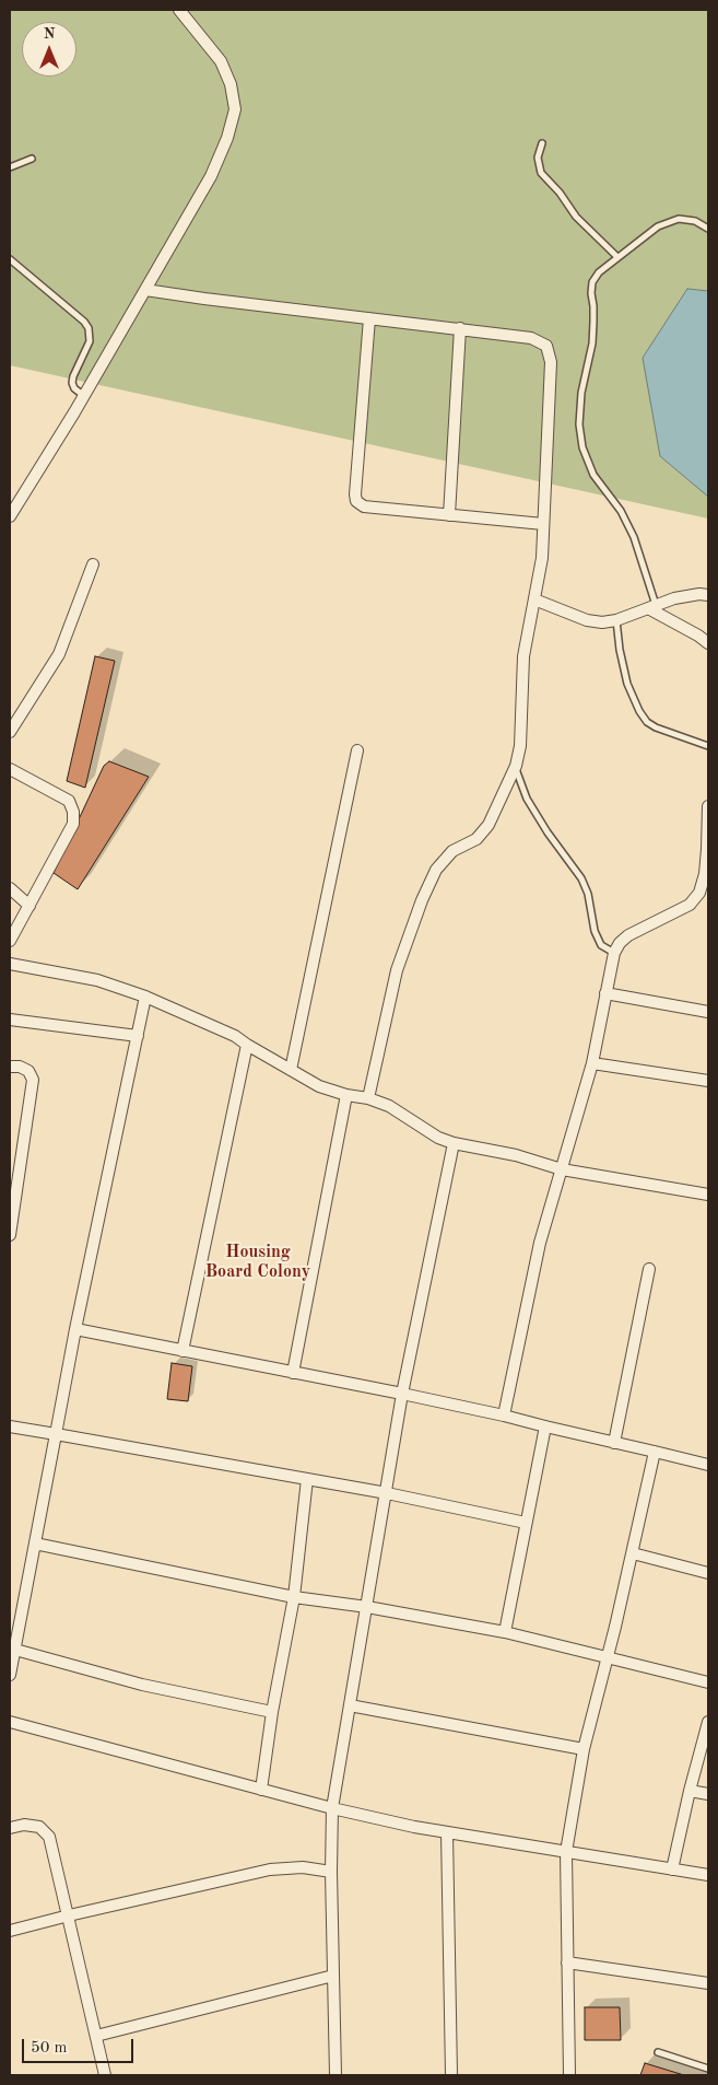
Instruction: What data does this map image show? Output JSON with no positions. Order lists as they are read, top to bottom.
{
  "districts": ["Housing Board Colony"],
  "scale_bar": "50 m",
  "north": "top"
}
